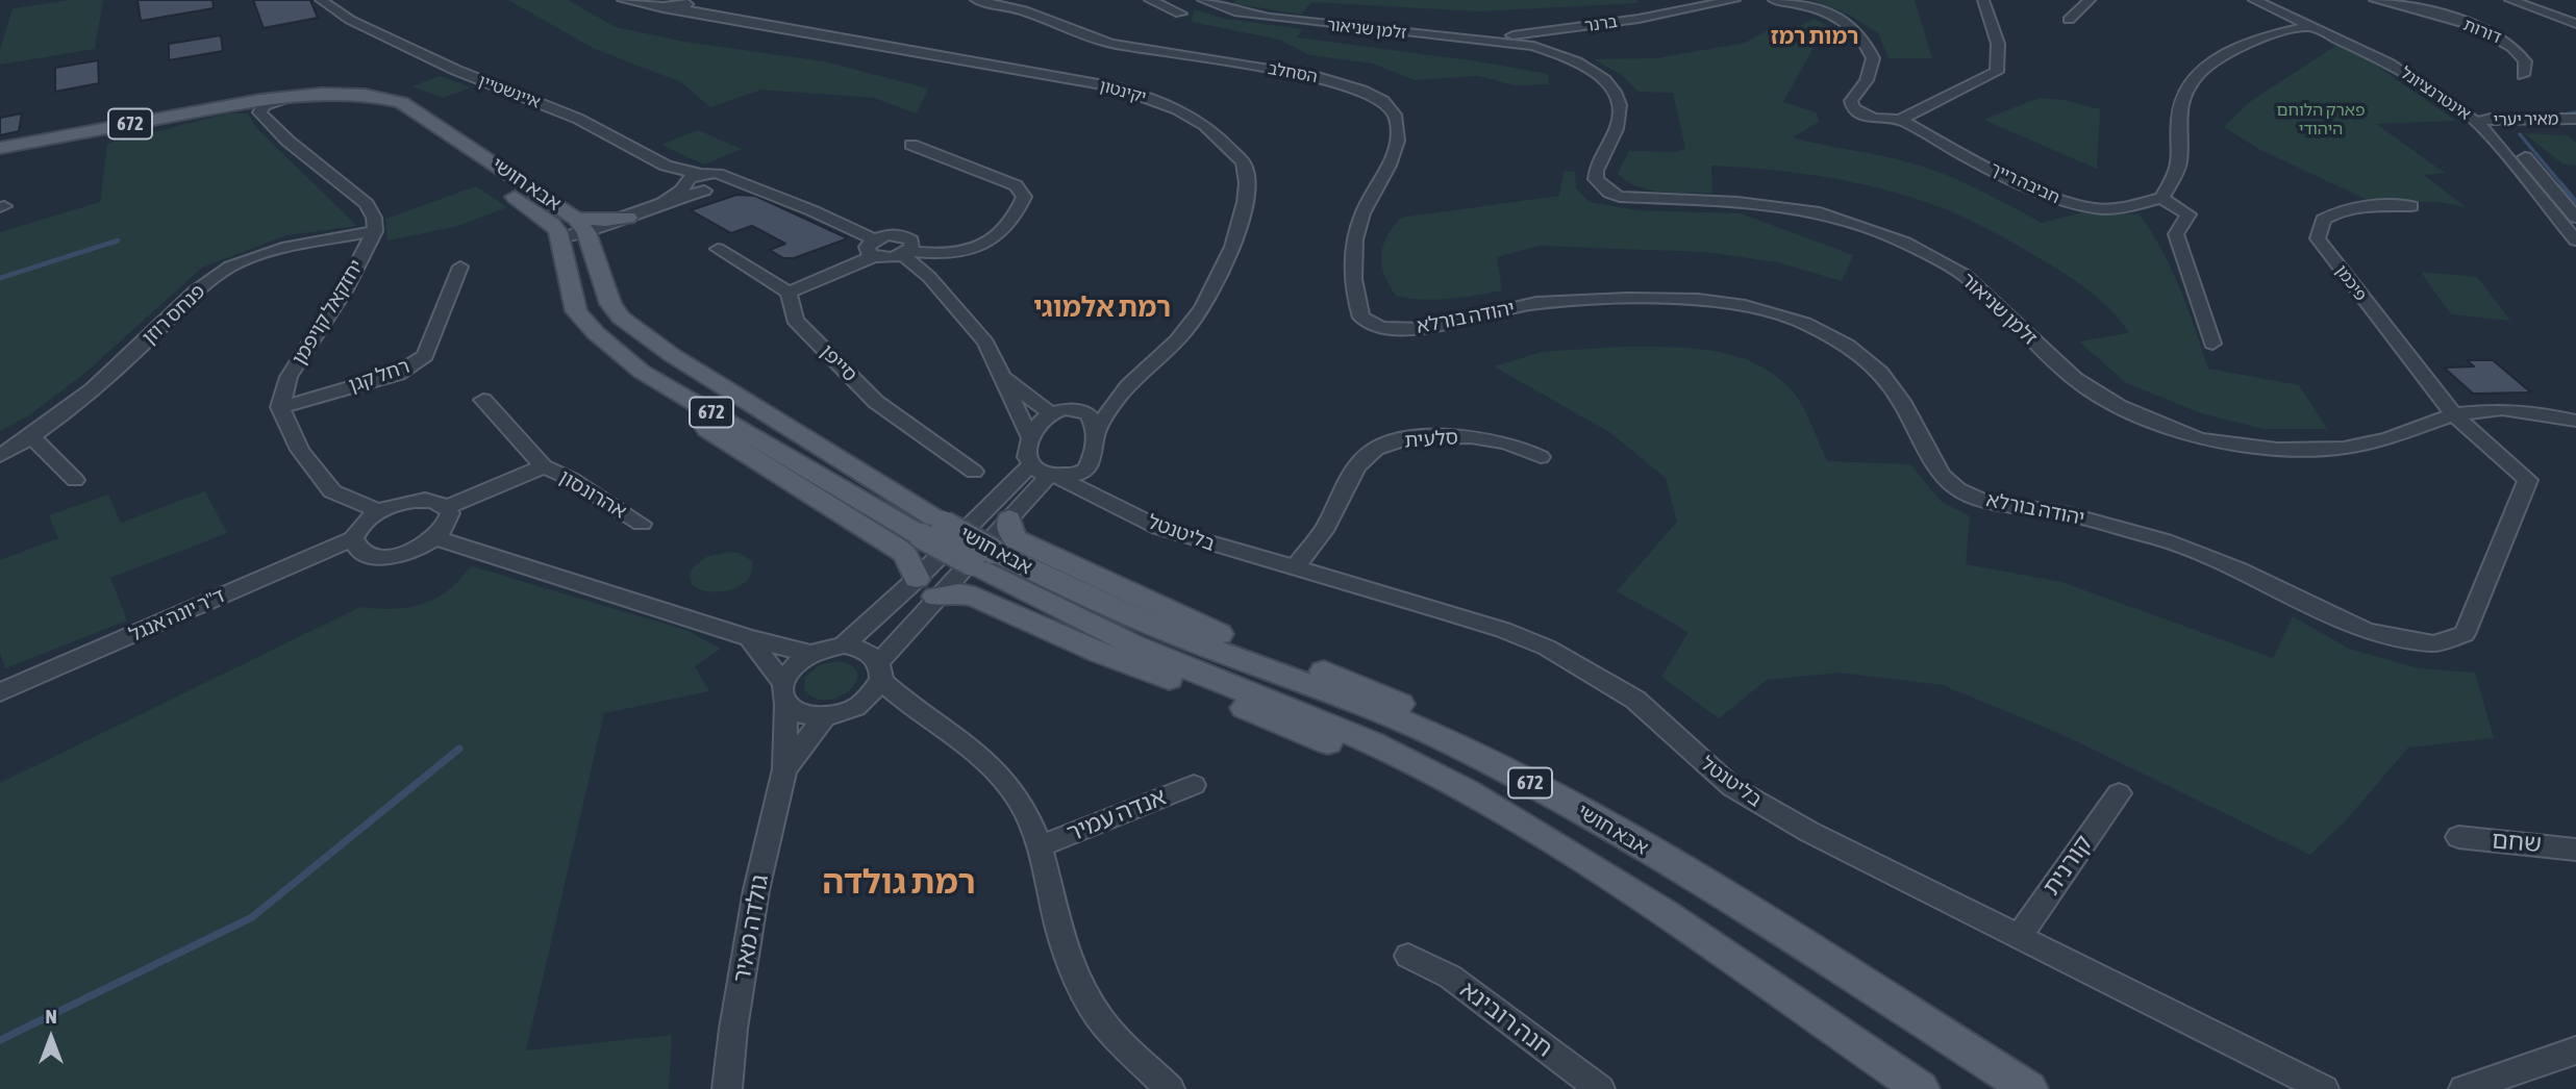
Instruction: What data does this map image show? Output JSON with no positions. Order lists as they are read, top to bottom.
{
  "streets": {
    "main road": ["672", "אבא חושי"],
    "street": [
      "ברנר",
      "זלמן שניאור",
      "דורות",
      "הסחלב",
      "איינשטיין",
      "יקינטון",
      "אינטרנציונל",
      "מאיר יערי",
      "חביבה רייך",
      "פיכמן",
      "יחזקאל קויפמן",
      "פנחס רוזן",
      "יהודה בורלא",
      "סייפן",
      "רחל קגן",
      "סלעית",
      "אהרונסון",
      "בליטנטל",
      "ד''ר יונה אנגל",
      "אנדה עמיר",
      "שחם",
      "קורנית",
      "גולדה מאיר",
      "חנה רובינא"
    ]
  },
  "crossings": [
    ["ברנר", "זלמן שניאור"],
    ["זלמן שניאור", "פיכמן"],
    ["זלמן שניאור", "יהודה בורלא"],
    ["הסחלב", "יהודה בורלא"],
    ["יקינטון", "בליטנטל"],
    ["פיכמן", "יהודה בורלא"],
    ["יחזקאל קויפמן", "פנחס רוזן"],
    ["יחזקאל קויפמן", "רחל קגן"],
    ["סלעית", "בליטנטל"],
    ["בליטנטל", "קורנית"]
  ],
  "districts": ["רמות רמז", "רמת אלמוגי", "רמת גולדה"],
  "parks": ["פארק הלוחם היהודי"],
  "north": "top"
}
